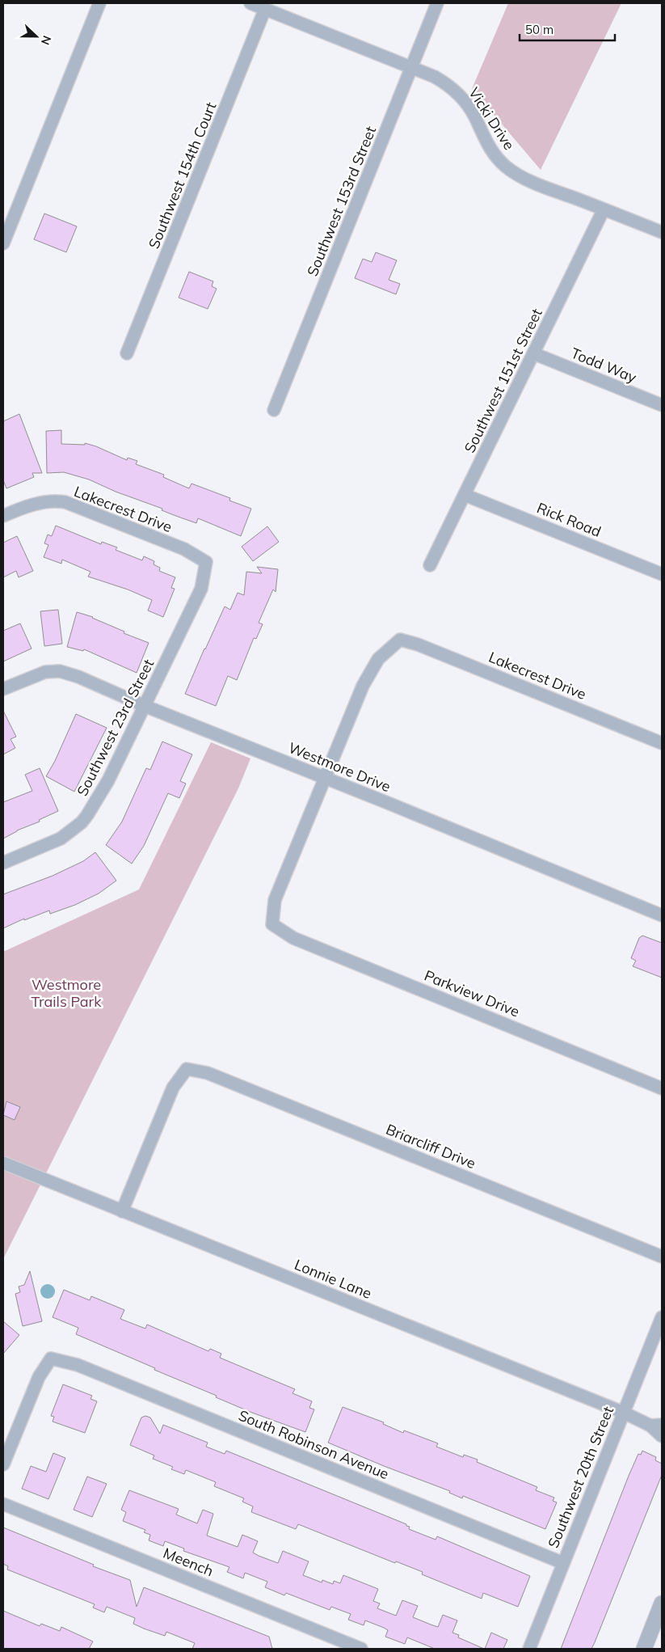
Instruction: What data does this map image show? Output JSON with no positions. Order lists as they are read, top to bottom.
{
  "streets": {
    "street": [
      "Vicki Drive",
      "Southwest 154th Court",
      "Southwest 153rd Street",
      "Todd Way",
      "Southwest 151st Street",
      "Lakecrest Drive",
      "Rick Road",
      "Southwest 23rd Street",
      "Westmore Drive",
      "Parkview Drive",
      "Briarcliff Drive",
      "Lonnie Lane",
      "South Robinson Avenue",
      "Southwest 20th Street",
      "Meench"
    ]
  },
  "crossings": [
    ["Vicki Drive", "Southwest 154th Court"],
    ["Vicki Drive", "Southwest 153rd Street"],
    ["Vicki Drive", "Southwest 151st Street"],
    ["Todd Way", "Southwest 151st Street"],
    ["Southwest 151st Street", "Rick Road"],
    ["Lakecrest Drive", "Southwest 23rd Street"],
    ["Lakecrest Drive", "Westmore Drive"],
    ["Lakecrest Drive", "Parkview Drive"],
    ["Southwest 23rd Street", "Westmore Drive"],
    ["Westmore Drive", "Parkview Drive"],
    ["Briarcliff Drive", "Lonnie Lane"],
    ["Lonnie Lane", "Southwest 20th Street"],
    ["South Robinson Avenue", "Southwest 20th Street"]
  ],
  "parks": ["Westmore Trails Park"],
  "scale_bar": "50 m",
  "north": "right"
}
